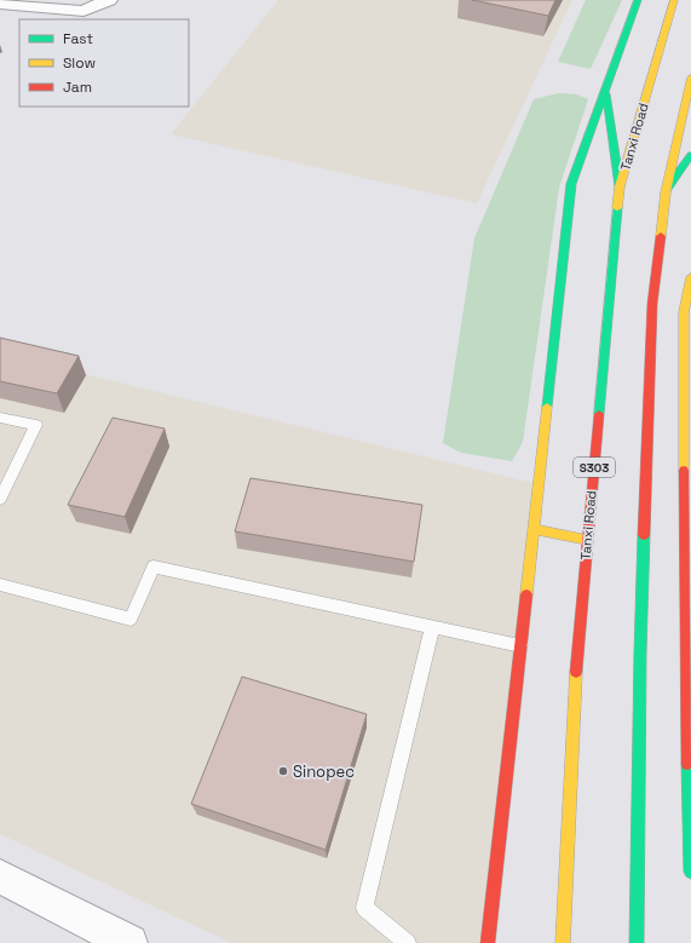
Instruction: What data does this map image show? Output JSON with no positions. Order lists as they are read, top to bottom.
{
  "streets": {
    "main road": ["Tanxi Road", "S303"]
  },
  "places": ["Sinopec"],
  "legend": ["Fast", "Slow", "Jam"]
}
